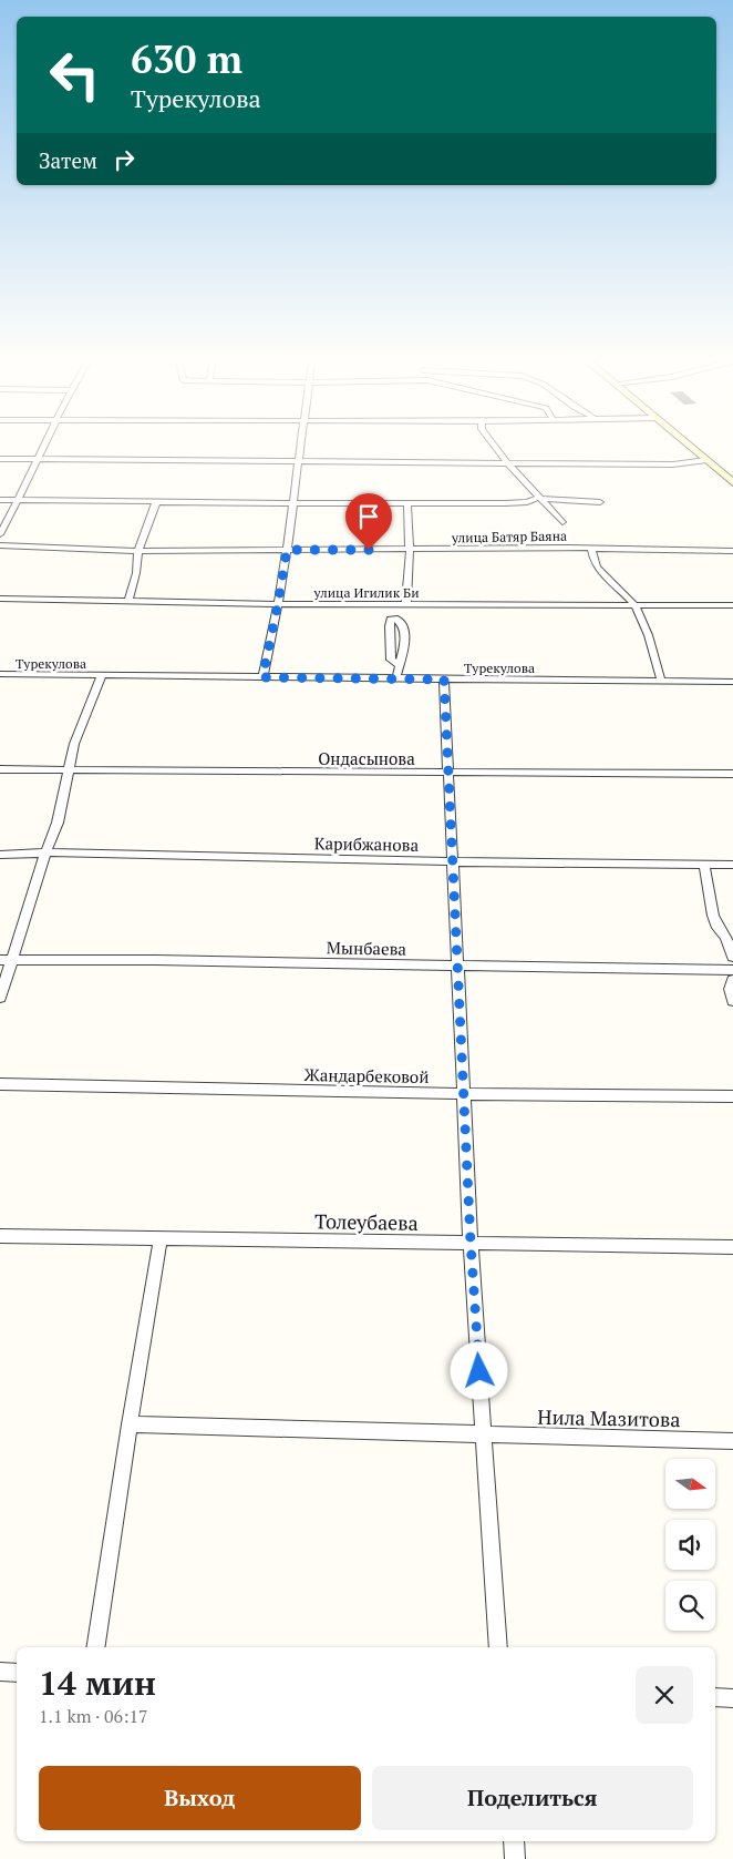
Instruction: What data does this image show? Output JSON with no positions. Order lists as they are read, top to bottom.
{
  "streets": {
    "street": [
      "улица Батяр Баяна",
      "улица Игилик Би",
      "Турекулова",
      "Ондасынова",
      "Карибжанова",
      "Мынбаева",
      "Жандарбековой",
      "Толеубаева",
      "Нила Мазитова"
    ]
  },
  "north": "right",
  "page": {
    "turn": ["630 m", "Турекулова"],
    "then": "Затем",
    "heading": ["14 мин", "1.1 km · 06:17"],
    "buttons": ["Выход", "Поделиться"]
  }
}
